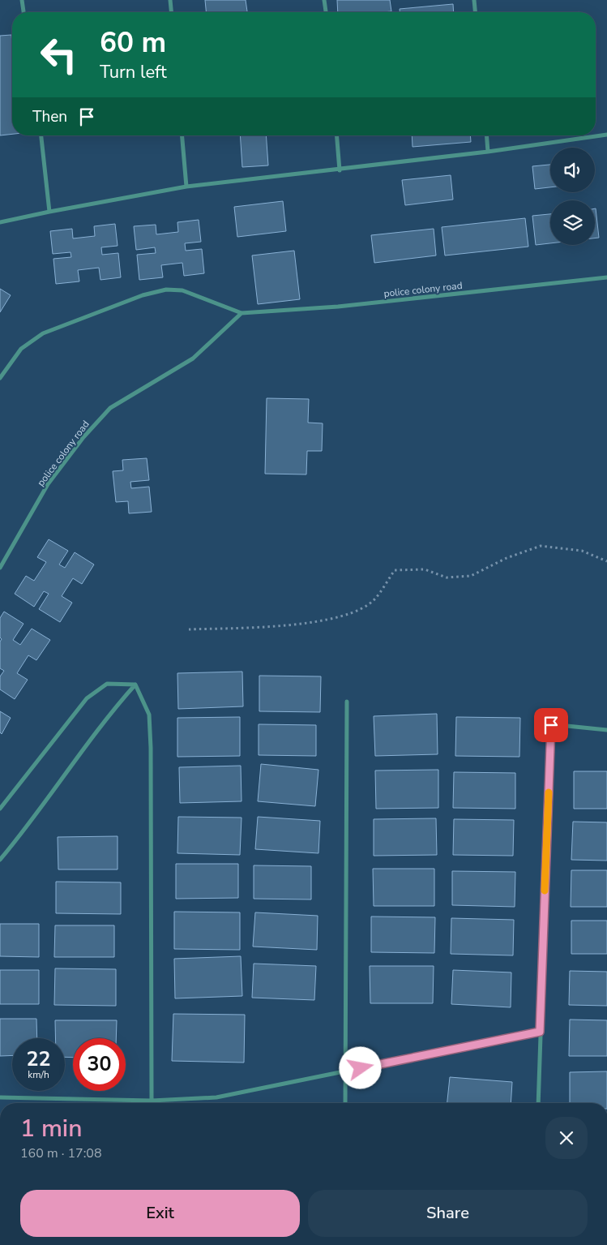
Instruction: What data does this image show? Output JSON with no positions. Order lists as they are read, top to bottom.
{
  "streets": {
    "street": ["police colony road"]
  },
  "page": {
    "turn": ["60 m", "Turn left"],
    "then": "Then",
    "speed": "22 km/h",
    "limit": "30",
    "heading": ["1 min", "160 m · 17:08"],
    "buttons": ["Exit", "Share"]
  }
}
